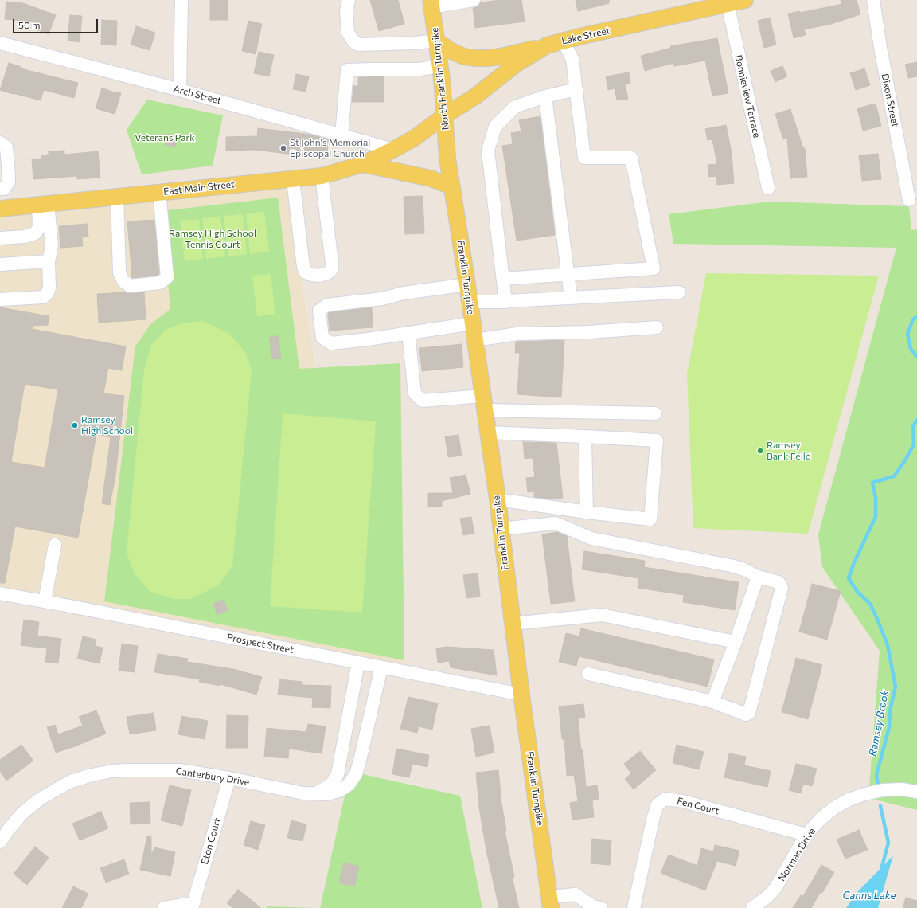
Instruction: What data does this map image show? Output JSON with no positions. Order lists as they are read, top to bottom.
{
  "streets": {
    "main road": [
      "Lake Street",
      "North Franklin Turnpike",
      "East Main Street",
      "Franklin Turnpike"
    ],
    "street": [
      "Arch Street",
      "Bonnieview Terrace",
      "Dixon Street",
      "Prospect Street",
      "Canterbury Drive",
      "Fen Court",
      "Eton Court",
      "Norman Drive"
    ]
  },
  "crossings": [
    ["Lake Street", "North Franklin Turnpike"],
    ["Lake Street", "Arch Street"],
    ["Lake Street", "Bonnieview Terrace"],
    ["Lake Street", "East Main Street"],
    ["North Franklin Turnpike", "Franklin Turnpike"],
    ["Arch Street", "East Main Street"],
    ["Franklin Turnpike", "Prospect Street"],
    ["Prospect Street", "Canterbury Drive"],
    ["Canterbury Drive", "Eton Court"],
    ["Fen Court", "Norman Drive"]
  ],
  "water": ["Ramsey Brook", "Canns Lake"],
  "parks": ["Veterans Park", "Ramsey High School Tennis Court"],
  "places": ["St John's Memorial Episcopal Church", "Ramsey High School", "Ramsey Bank Feild"],
  "scale_bar": "50 m"
}
